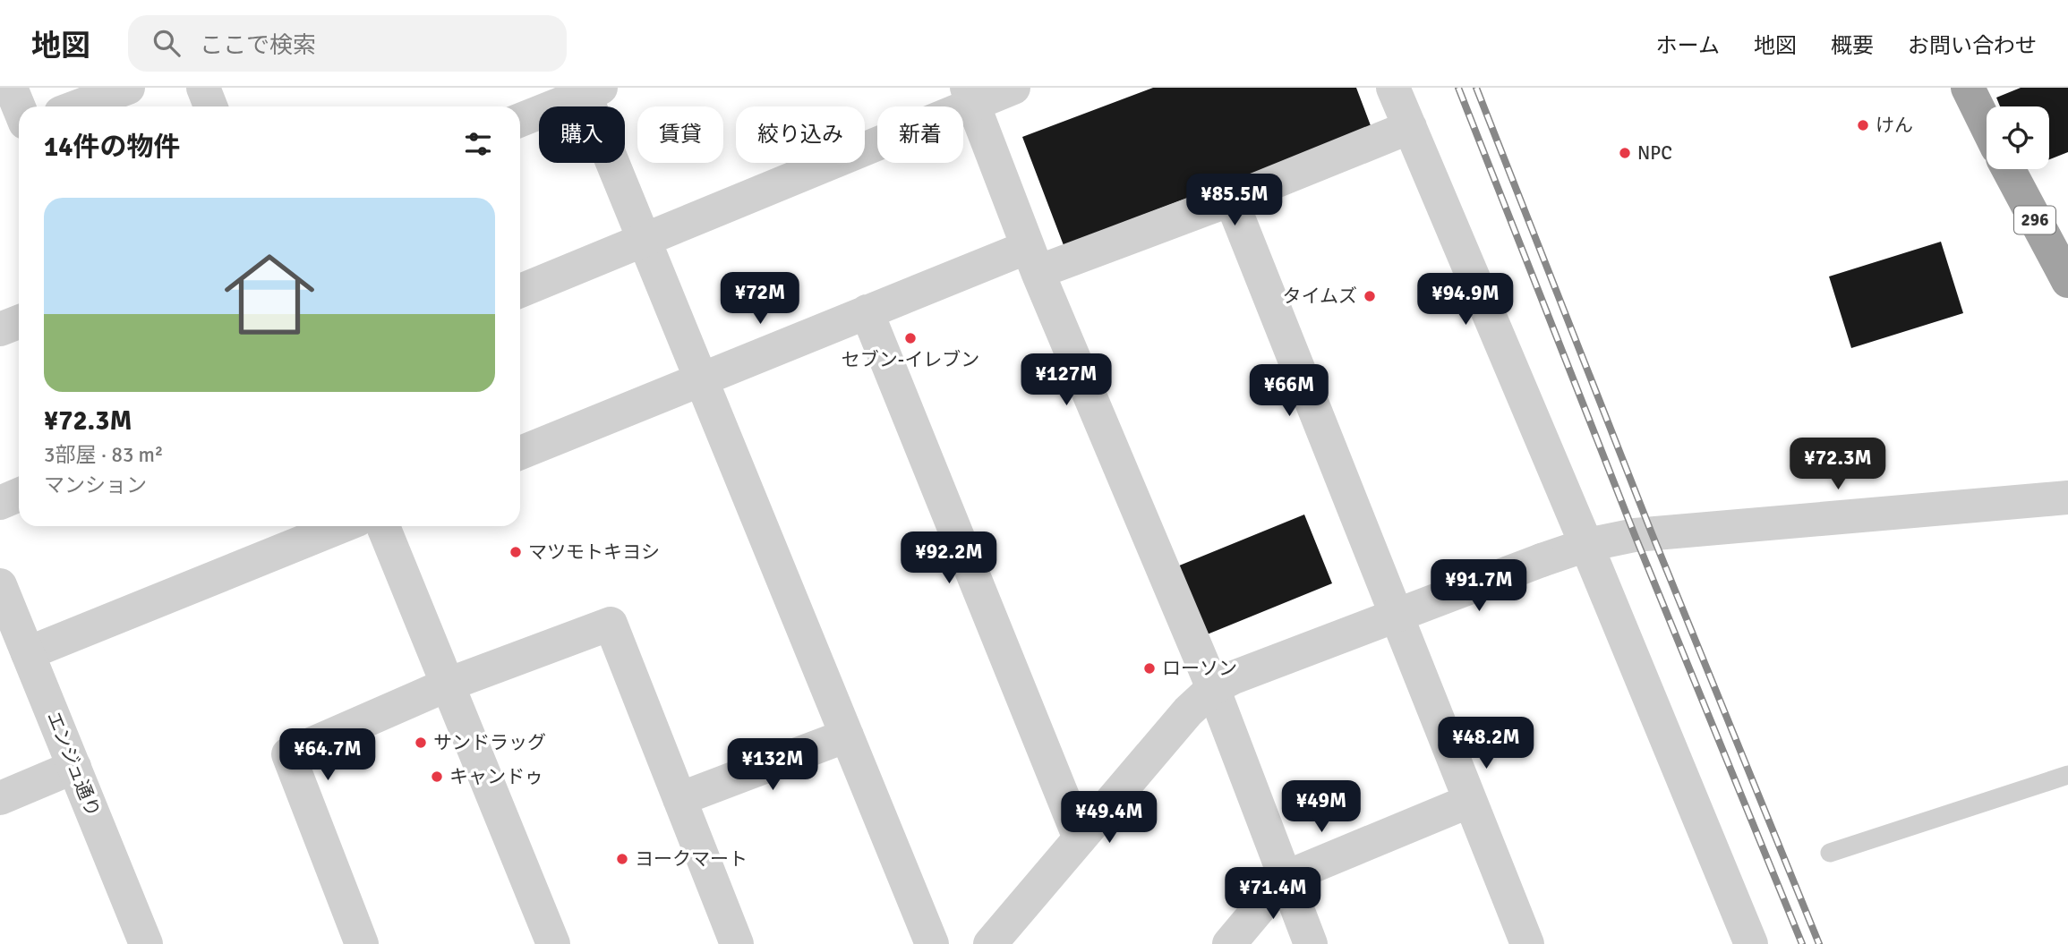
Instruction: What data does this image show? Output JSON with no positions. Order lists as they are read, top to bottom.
{
  "streets": {
    "highway": ["296"],
    "street": ["エンジュ通り"]
  },
  "places": [
    "けん",
    "NPC",
    "タイムズ",
    "セブン-イレブン",
    "マツモトキヨシ",
    "ローソン",
    "サンドラッグ",
    "キャンドゥ",
    "ヨークマート"
  ],
  "page": {
    "header": "地図",
    "search": "ここで検索",
    "nav": [
      "ホーム",
      "地図",
      "概要",
      "お問い合わせ"
    ],
    "chip": [
      "購入",
      "賃貸",
      "絞り込み",
      "新着"
    ],
    "heading": "14件の物件",
    "price": [
      "¥85.5M",
      "¥72M",
      "¥94.9M",
      "¥127M",
      "¥66M",
      "¥72.3M",
      "¥92.2M",
      "¥91.7M",
      "¥48.2M",
      "¥64.7M",
      "¥132M",
      "¥49M",
      "¥49.4M",
      "¥71.4M"
    ],
    "list": [
      {
        "name": "¥72.3M",
        "note": "3部屋 · 83 m² · マンション"
      }
    ]
  }
}
